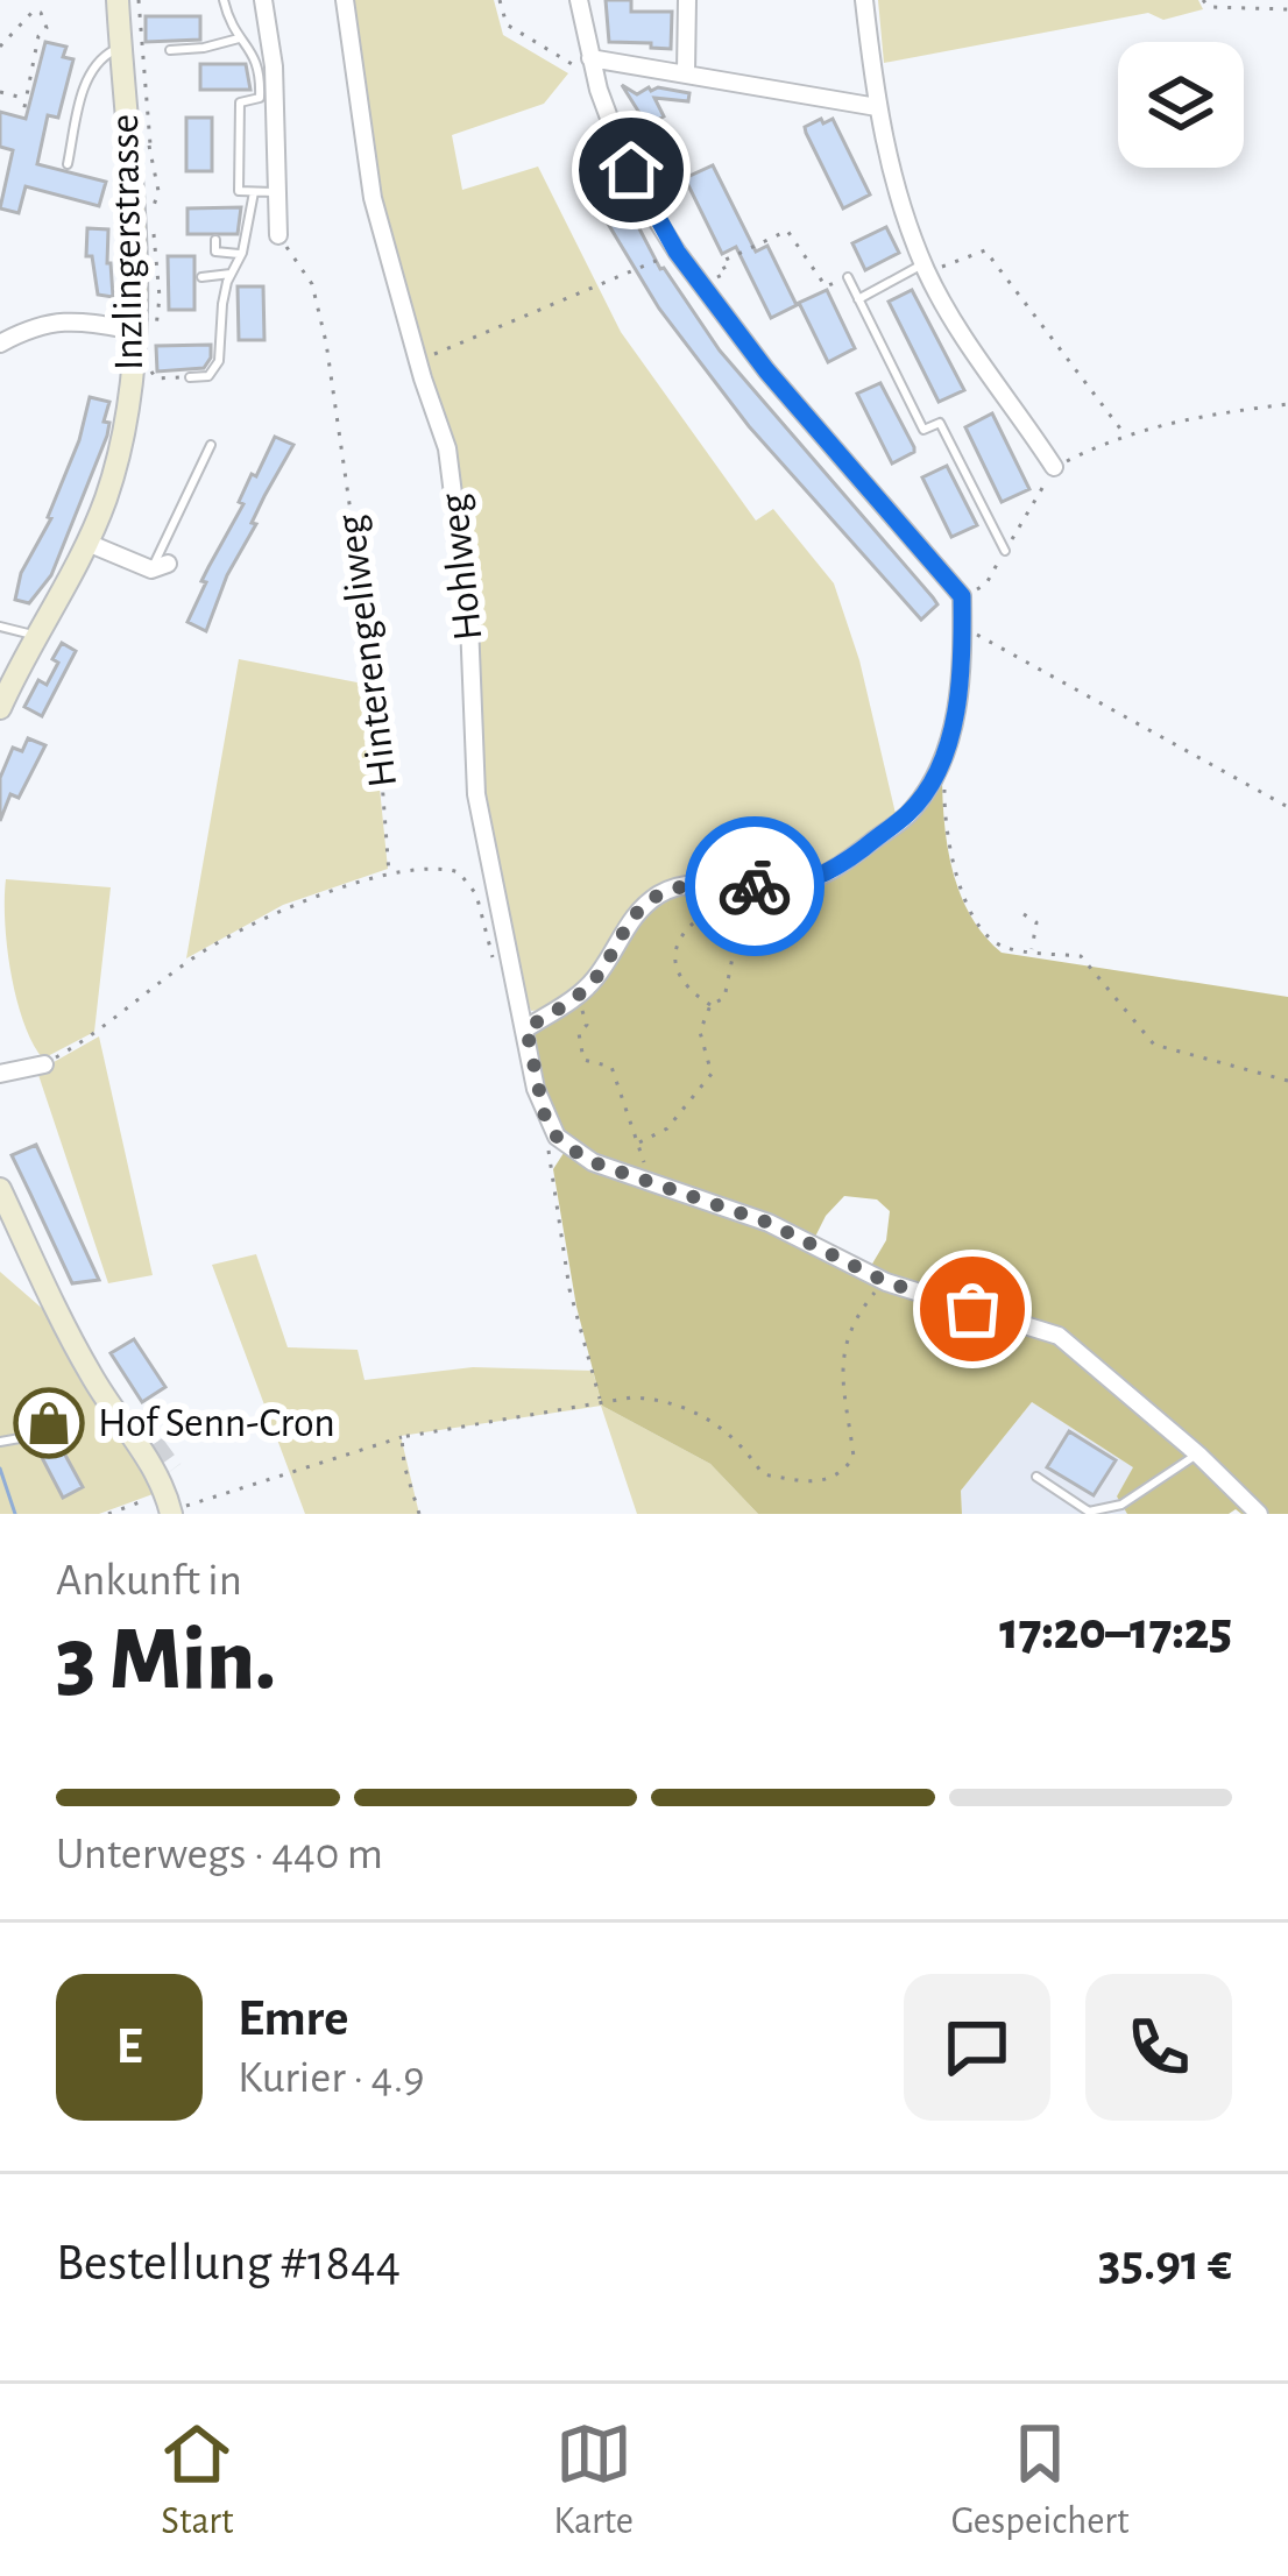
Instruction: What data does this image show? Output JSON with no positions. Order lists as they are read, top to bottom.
{
  "streets": {
    "street": ["Inzlingerstrasse", "Hohlweg"],
    "path": ["Hinterengeliweg"]
  },
  "places": {
    "shop": ["Hof Senn-Cron"]
  },
  "page": {
    "heading": ["3 Min.", "Ankunft in", "17:20–17:25"],
    "panel": [
      "Emre",
      "Kurier · 4.9",
      "Bestellung #1844",
      "35.91 €"
    ],
    "bar": "Unterwegs · 440 m",
    "round": "E",
    "tabs": ["Start", "Karte", "Gespeichert"]
  }
}
